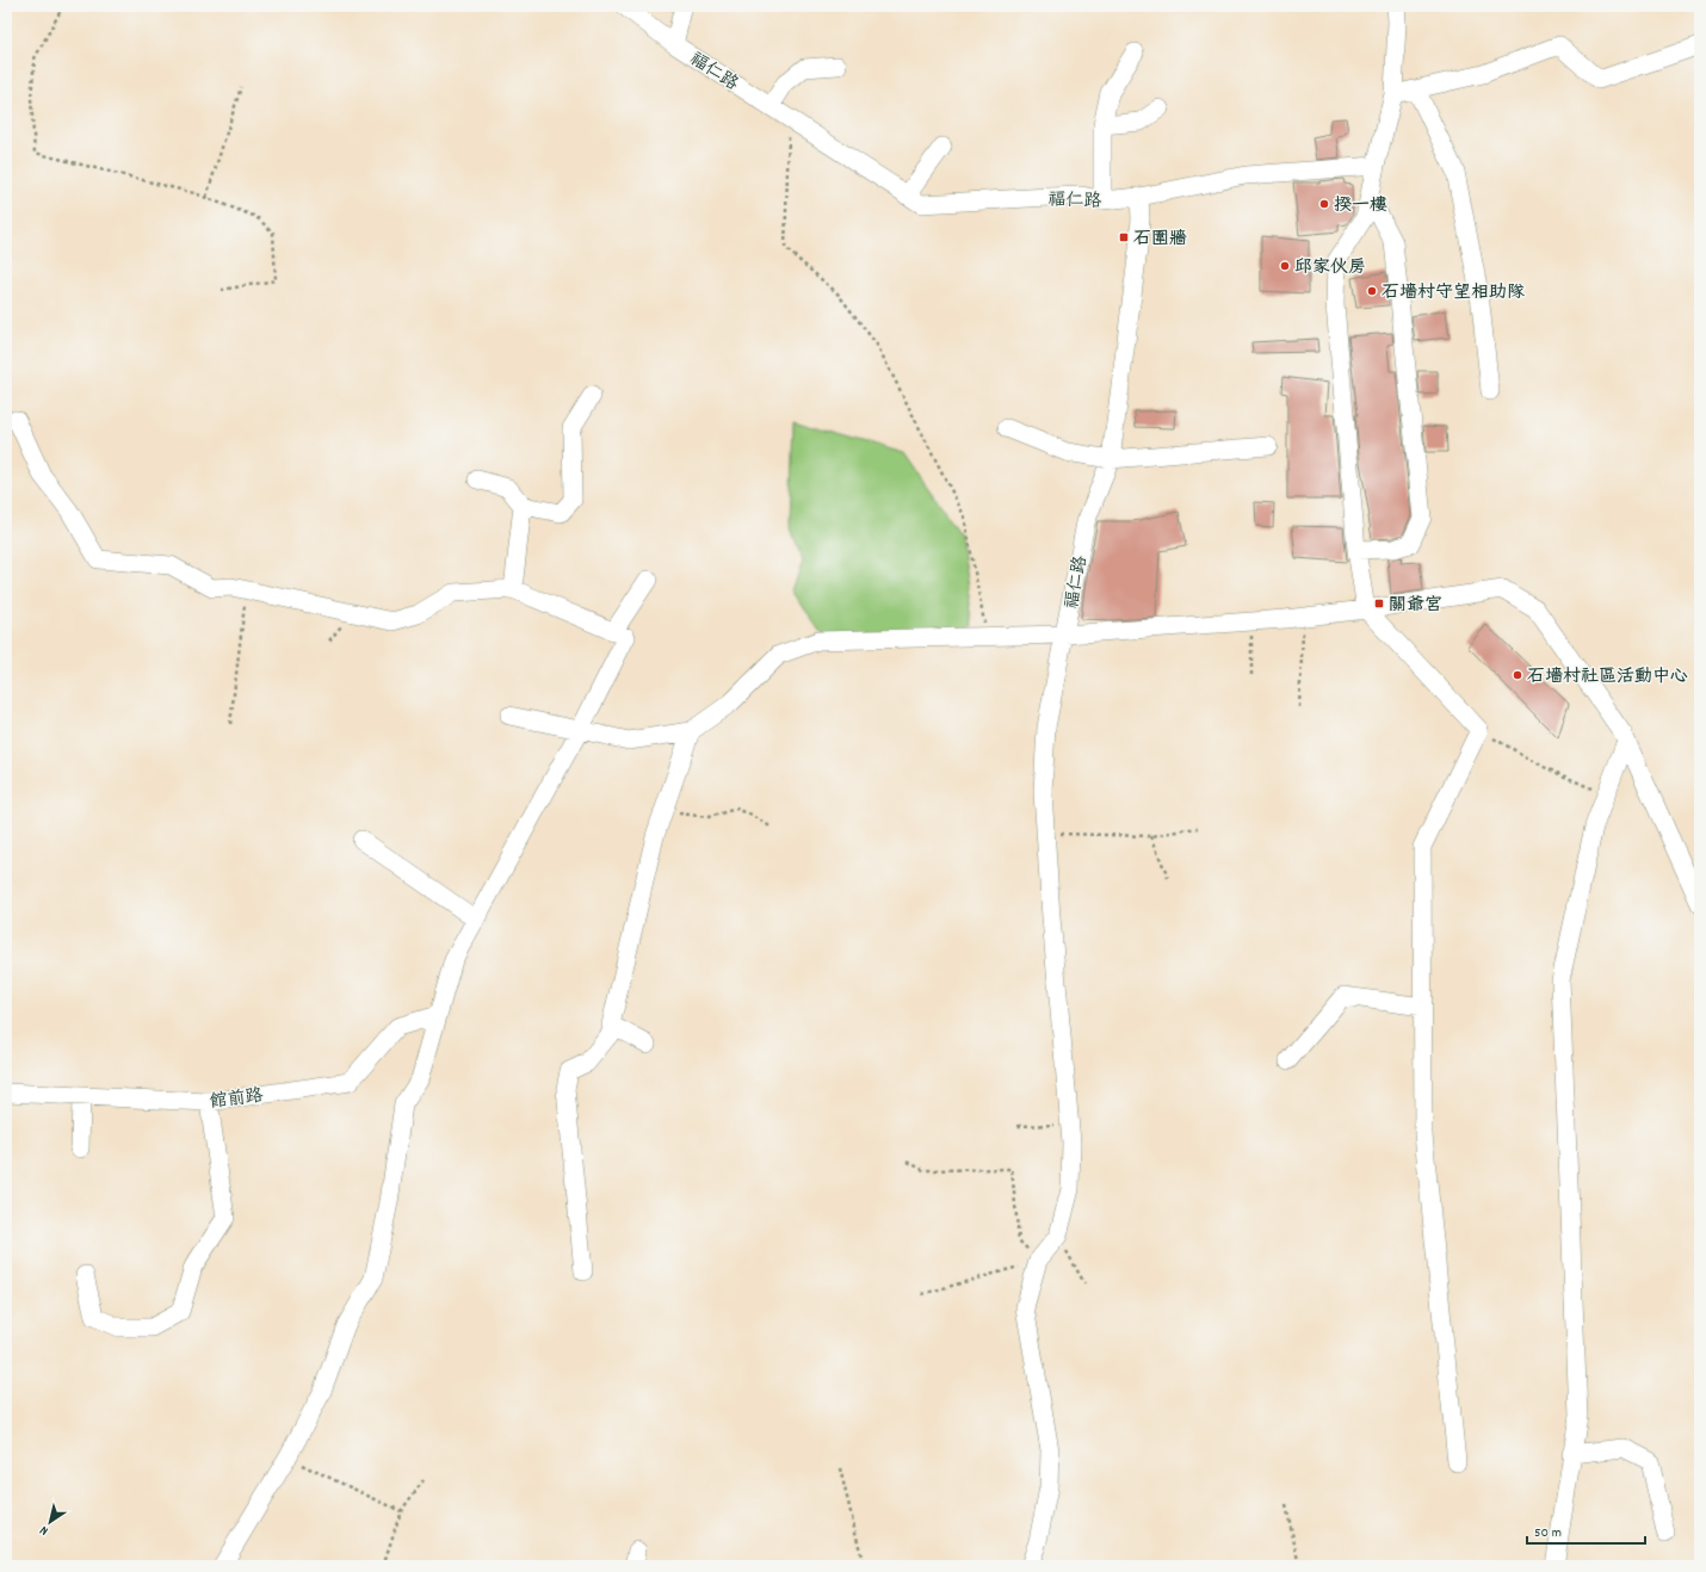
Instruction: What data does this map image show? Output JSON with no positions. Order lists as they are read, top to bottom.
{
  "streets": {
    "street": ["福仁路", "館前路"]
  },
  "places": {
    "other": [
      "揆一樓",
      "邱家伙房",
      "石墻村守望相助隊",
      "石墻村社區活動中心"
    ],
    "transit": ["石圍牆", "關爺宮"]
  },
  "scale_bar": "50 m",
  "north": "bottom left"
}
